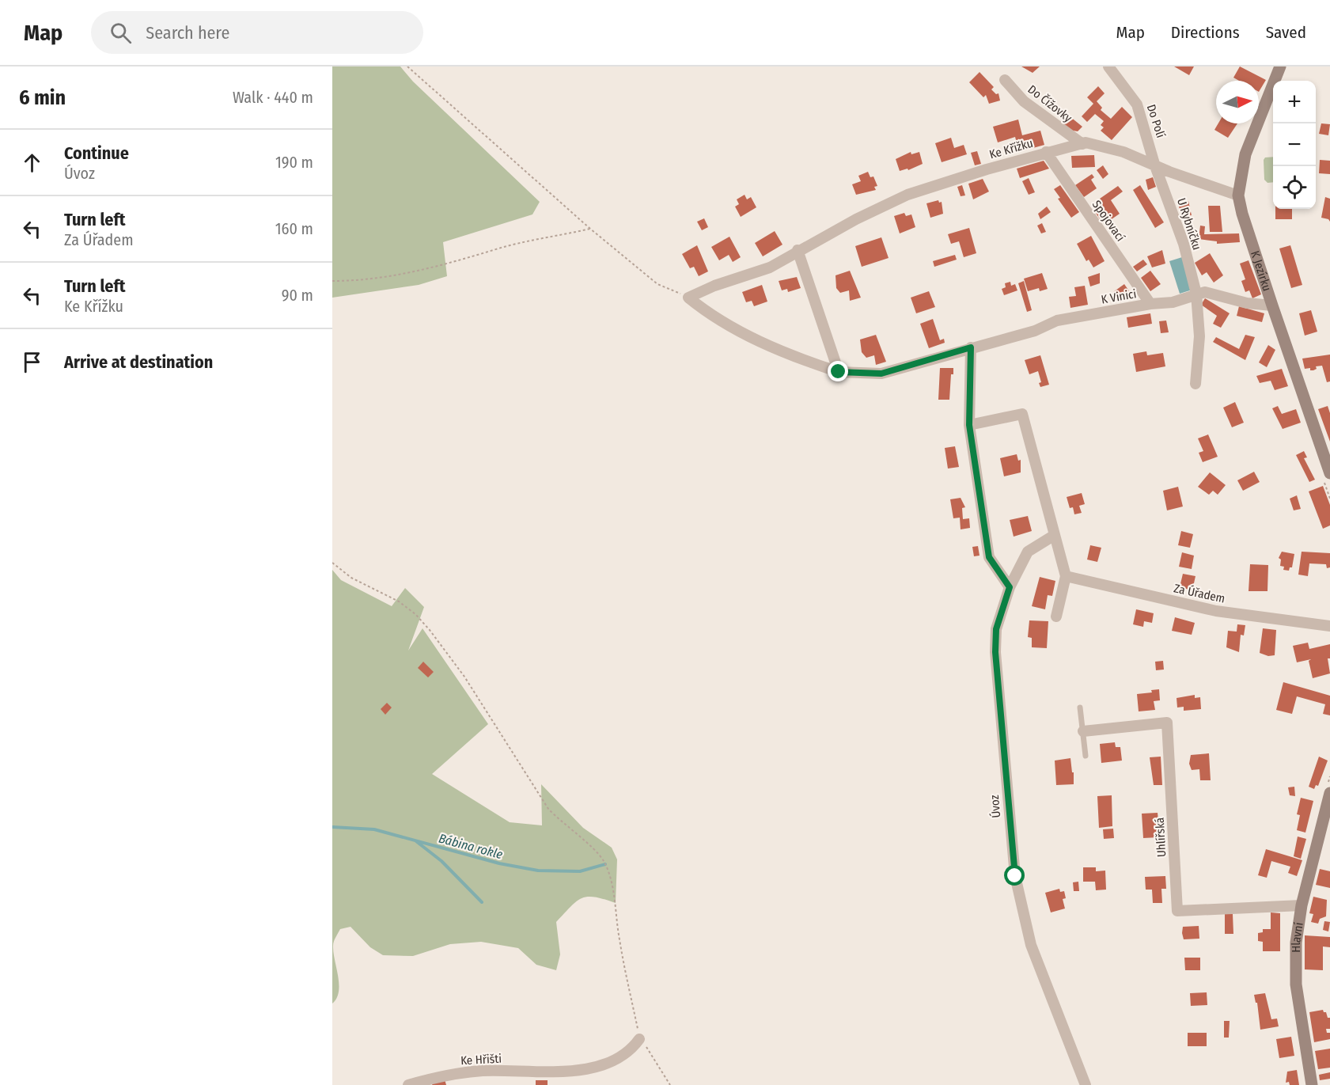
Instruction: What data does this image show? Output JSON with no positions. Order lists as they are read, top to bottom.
{
  "streets": {
    "street": [
      "Do Čížovky",
      "Do Polí",
      "Ke Křížku",
      "Spojovací",
      "U Rybníčku",
      "K Jezírku",
      "K Vinici",
      "Za Úřadem",
      "Úvoz",
      "Uhlířská",
      "Hlavní",
      "Ke Hřišti"
    ]
  },
  "crossings": [
    ["Do Čížovky", "Ke Křížku"],
    ["Do Polí", "Ke Křížku"],
    ["Do Polí", "U Rybníčku"],
    ["Ke Křížku", "Spojovací"],
    ["Ke Křížku", "U Rybníčku"],
    ["Ke Křížku", "K Jezírku"],
    ["Spojovací", "K Vinici"],
    ["U Rybníčku", "K Vinici"],
    ["K Jezírku", "K Vinici"],
    ["Uhlířská", "Hlavní"]
  ],
  "water": ["Bábina rokle"],
  "north": "right",
  "page": {
    "header": "Map",
    "search": "Search here",
    "nav": ["Map", "Directions", "Saved"],
    "heading": ["6 min", "Walk · 440 m"],
    "map_buttons": ["+", "−"],
    "list": [
      ["Continue", "Úvoz", "190 m"],
      ["Turn left", "Za Úřadem", "160 m"],
      ["Turn left", "Ke Křížku", "90 m"],
      "Arrive at destination"
    ]
  }
}
